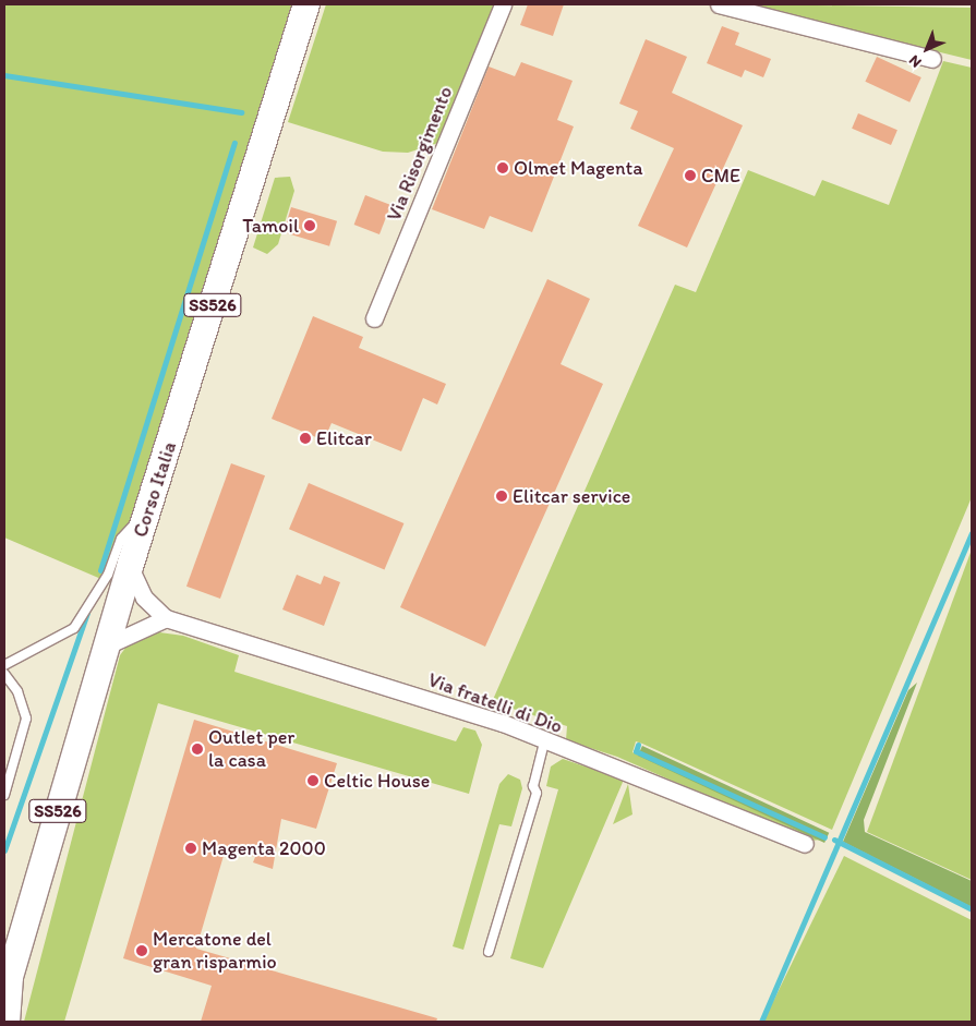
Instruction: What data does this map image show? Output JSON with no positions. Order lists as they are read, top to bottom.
{
  "streets": {
    "main road": ["SS526", "Corso Italia"],
    "street": ["Via Risorgimento", "Via fratelli di Dio"]
  },
  "crossings": [
    ["Corso Italia", "Via fratelli di Dio"]
  ],
  "places": [
    "Olmet Magenta",
    "CME",
    "Tamoil",
    "Elitcar",
    "Elitcar service",
    "Outlet per la casa",
    "Celtic House",
    "Magenta 2000",
    "Mercatone del gran risparmio"
  ],
  "north": "bottom left"
}
